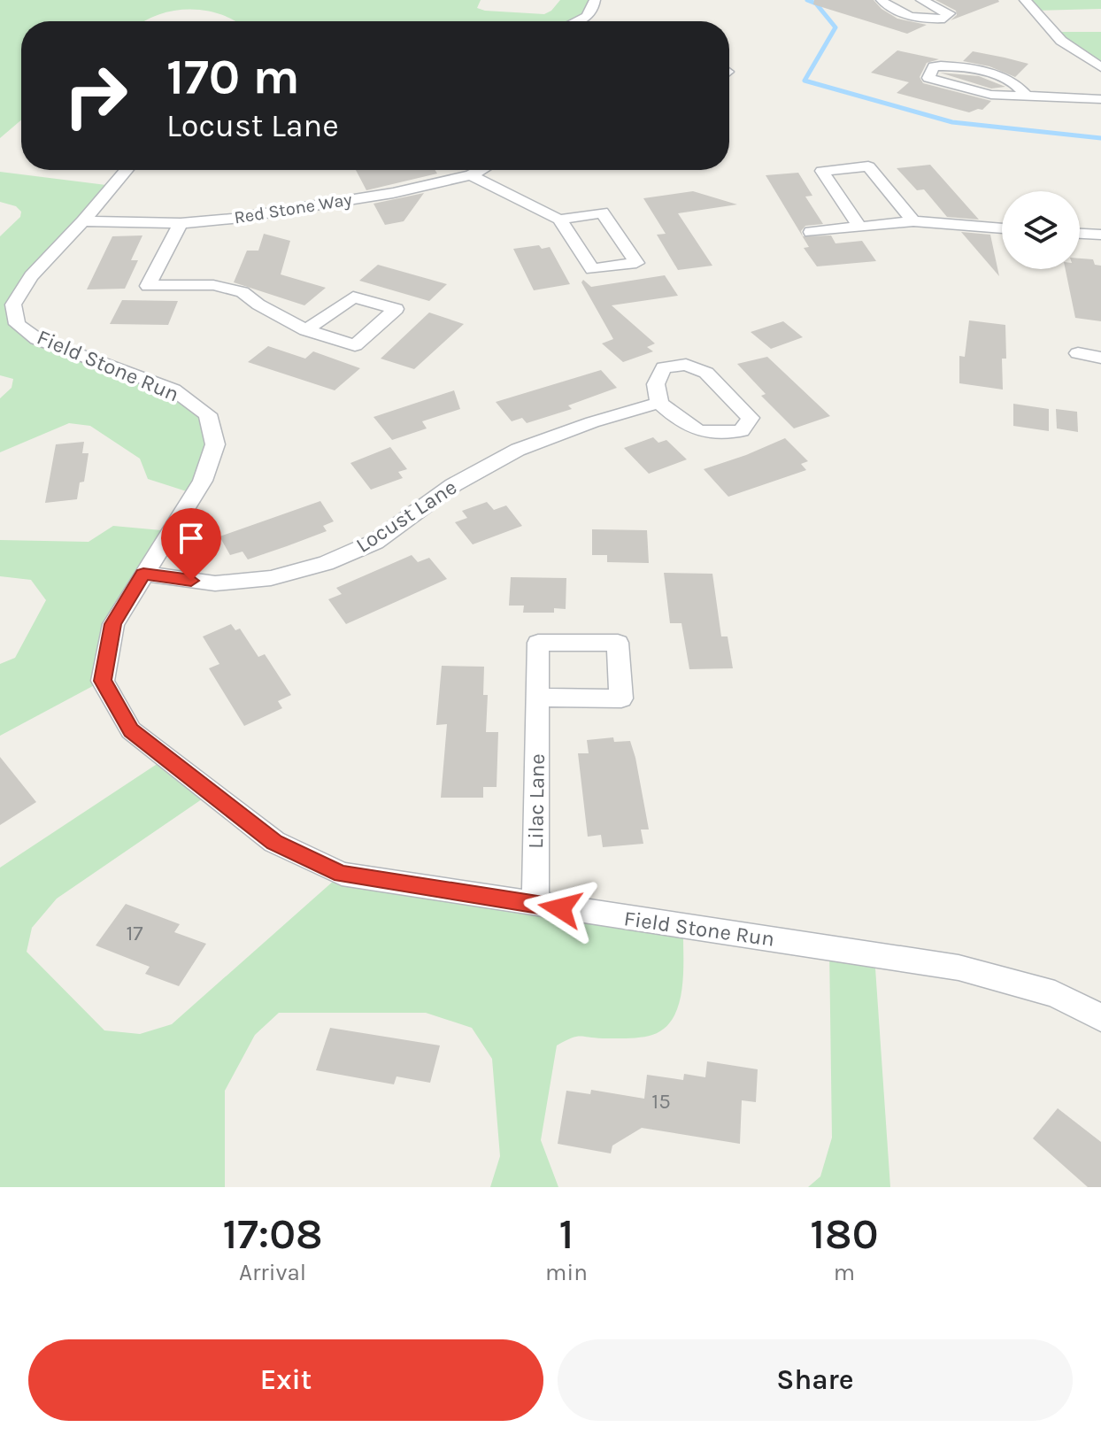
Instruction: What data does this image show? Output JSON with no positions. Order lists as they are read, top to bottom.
{
  "streets": {
    "street": [
      "Red Stone Way",
      "Field Stone Run",
      "Locust Lane",
      "Lilac Lane"
    ]
  },
  "crossings": [
    ["Red Stone Way", "Field Stone Run"],
    ["Field Stone Run", "Locust Lane"],
    ["Field Stone Run", "Lilac Lane"]
  ],
  "house_numbers": ["17", "15"],
  "page": {
    "turn": ["170 m", "Locust Lane"],
    "eta": [
      "17:08",
      "Arrival",
      "1",
      "min",
      "180",
      "m"
    ],
    "buttons": ["Exit", "Share"]
  }
}
